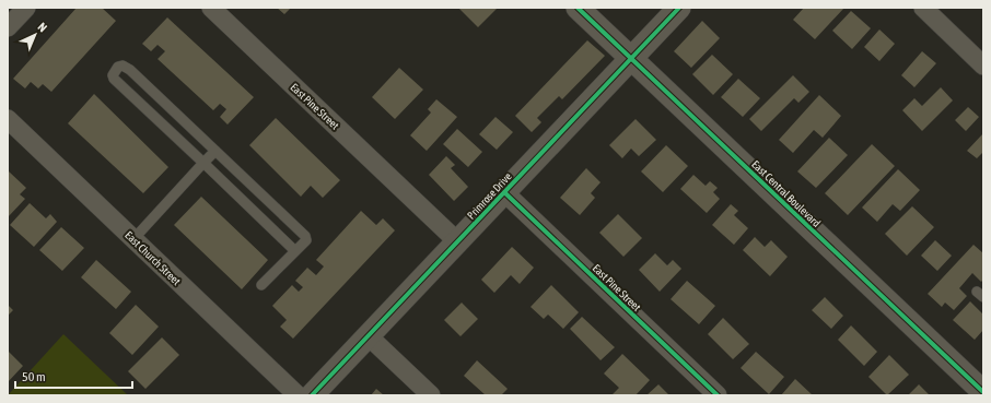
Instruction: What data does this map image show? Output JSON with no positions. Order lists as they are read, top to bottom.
{
  "streets": {
    "street": [
      "East Pine Street",
      "East Central Boulevard",
      "Primrose Drive",
      "East Church Street"
    ]
  },
  "crossings": [
    ["East Pine Street", "Primrose Drive"],
    ["East Central Boulevard", "Primrose Drive"]
  ],
  "scale_bar": "50 m",
  "north": "top right"
}
